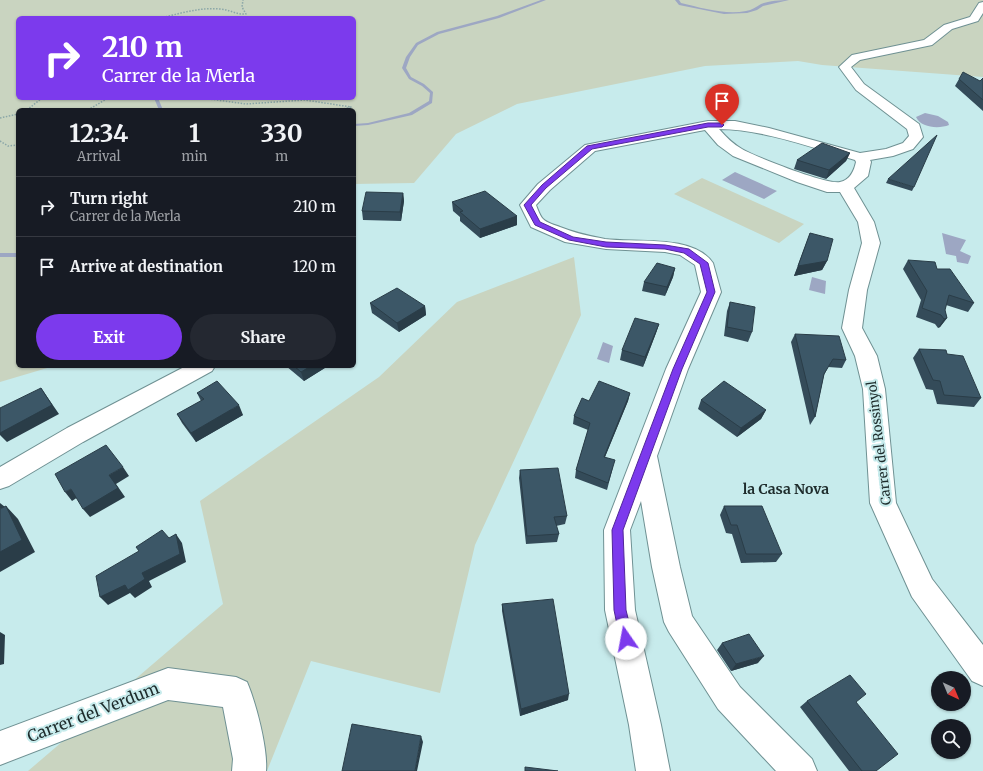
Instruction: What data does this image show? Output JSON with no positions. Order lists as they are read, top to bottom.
{
  "streets": {
    "street": ["Carrer del Rossinyol", "Carrer del Verdum"]
  },
  "districts": ["la Casa Nova"],
  "north": "bottom right",
  "page": {
    "turn": ["210 m", "Carrer de la Merla"],
    "eta": [
      "12:34",
      "Arrival",
      "1",
      "min",
      "330",
      "m"
    ],
    "list": [
      {
        "name": "Turn right",
        "note": "Carrer de la Merla",
        "value": "210 m"
      },
      {
        "name": "Arrive at destination",
        "value": "120 m"
      }
    ],
    "buttons": ["Exit", "Share"]
  }
}
